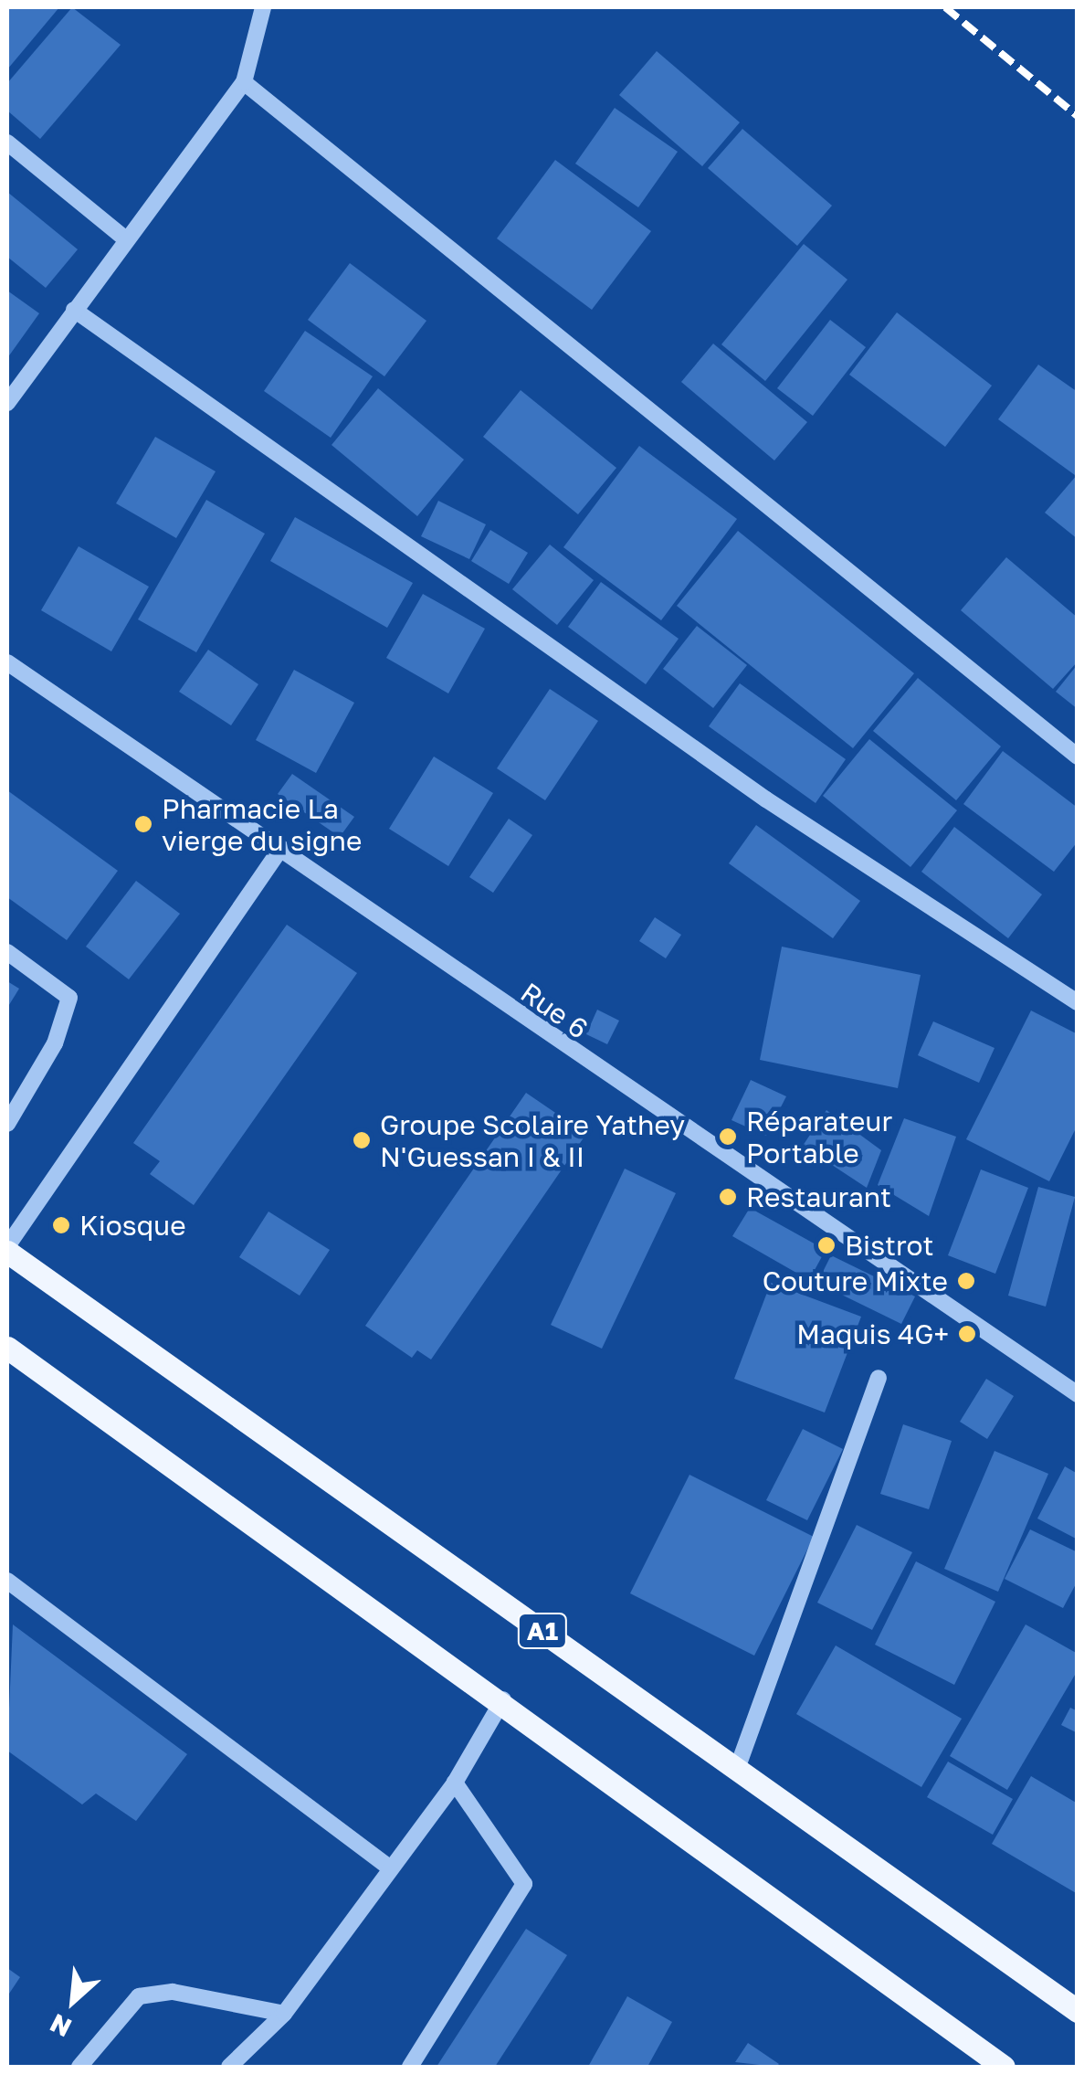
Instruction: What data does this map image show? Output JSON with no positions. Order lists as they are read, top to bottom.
{
  "streets": {
    "main road": ["A1"],
    "street": ["Rue 6"]
  },
  "places": [
    "Pharmacie La vierge du signe",
    "Réparateur Portable",
    "Groupe Scolaire Yathey N'Guessan I & II",
    "Restaurant",
    "Kiosque",
    "Bistrot",
    "Couture Mixte",
    "Maquis 4G+"
  ],
  "north": "bottom left"
}
